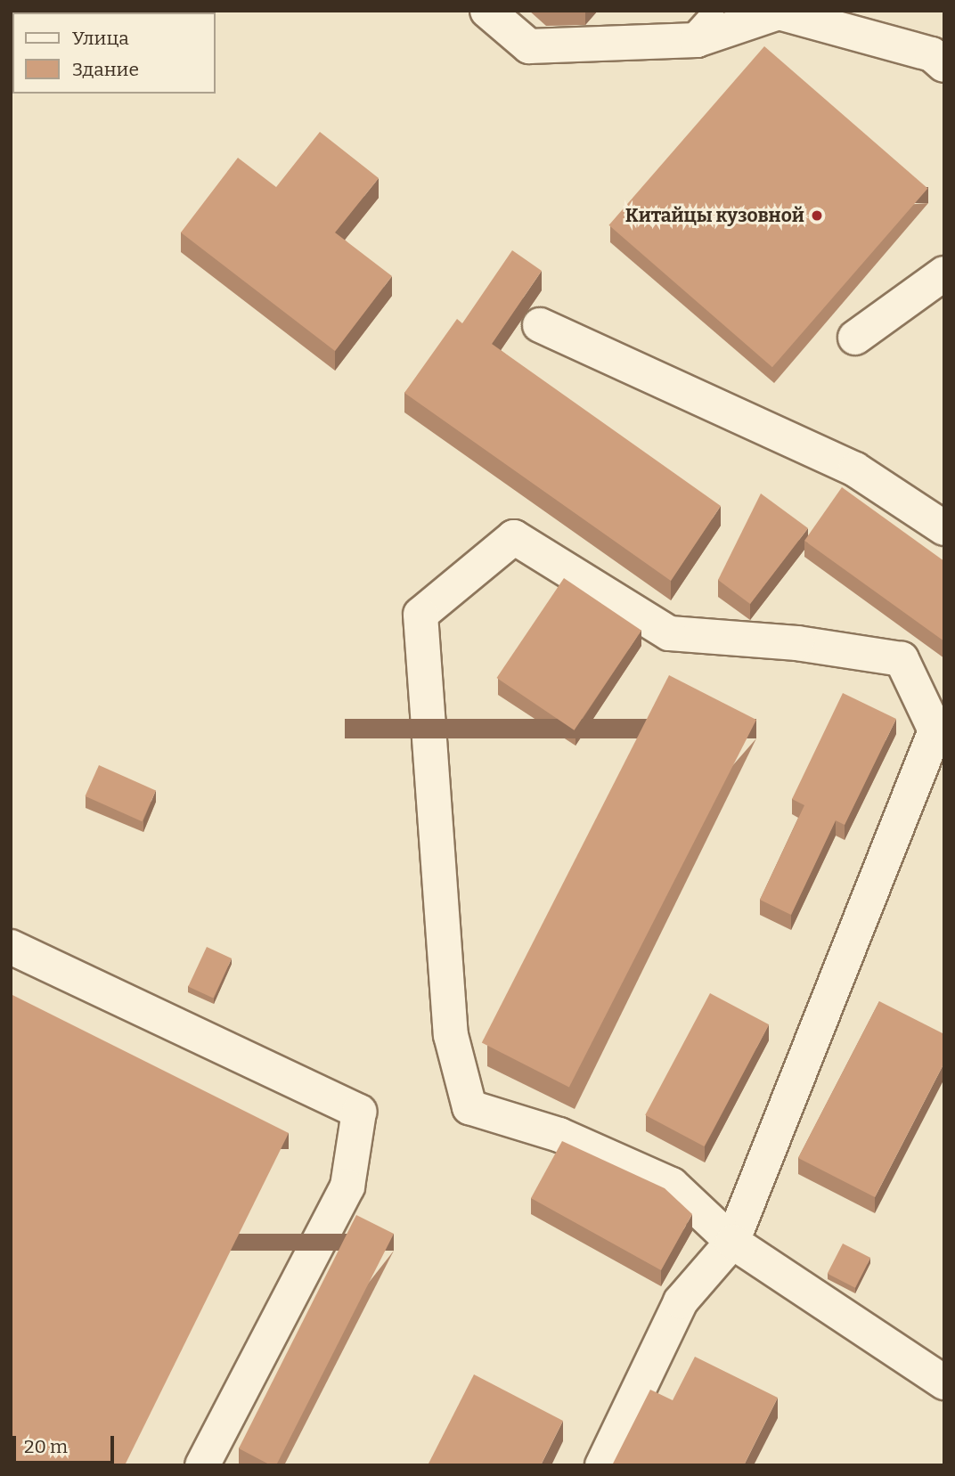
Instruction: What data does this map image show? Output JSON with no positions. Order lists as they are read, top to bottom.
{
  "places": ["Китайцы кузовной"],
  "legend": ["Улица", "Здание"],
  "scale_bar": "20 m"
}
